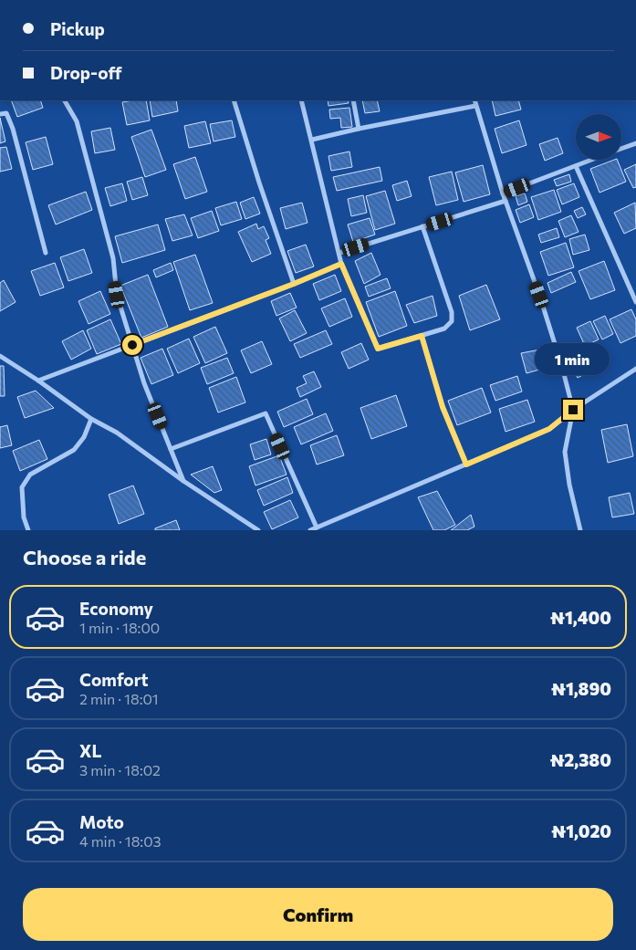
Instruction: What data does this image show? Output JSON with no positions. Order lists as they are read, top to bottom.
{
  "north": "right",
  "page": {
    "banner": ["Pickup", "Drop-off"],
    "bubble": "1 min",
    "heading": "Choose a ride",
    "list": [
      {
        "name": "Economy",
        "note": "1 min · 18:00",
        "value": "₦1,400"
      },
      {
        "name": "Comfort",
        "note": "2 min · 18:01",
        "value": "₦1,890"
      },
      {
        "name": "XL",
        "note": "3 min · 18:02",
        "value": "₦2,380"
      },
      {
        "name": "Moto",
        "note": "4 min · 18:03",
        "value": "₦1,020"
      }
    ],
    "buttons": "Confirm"
  }
}
